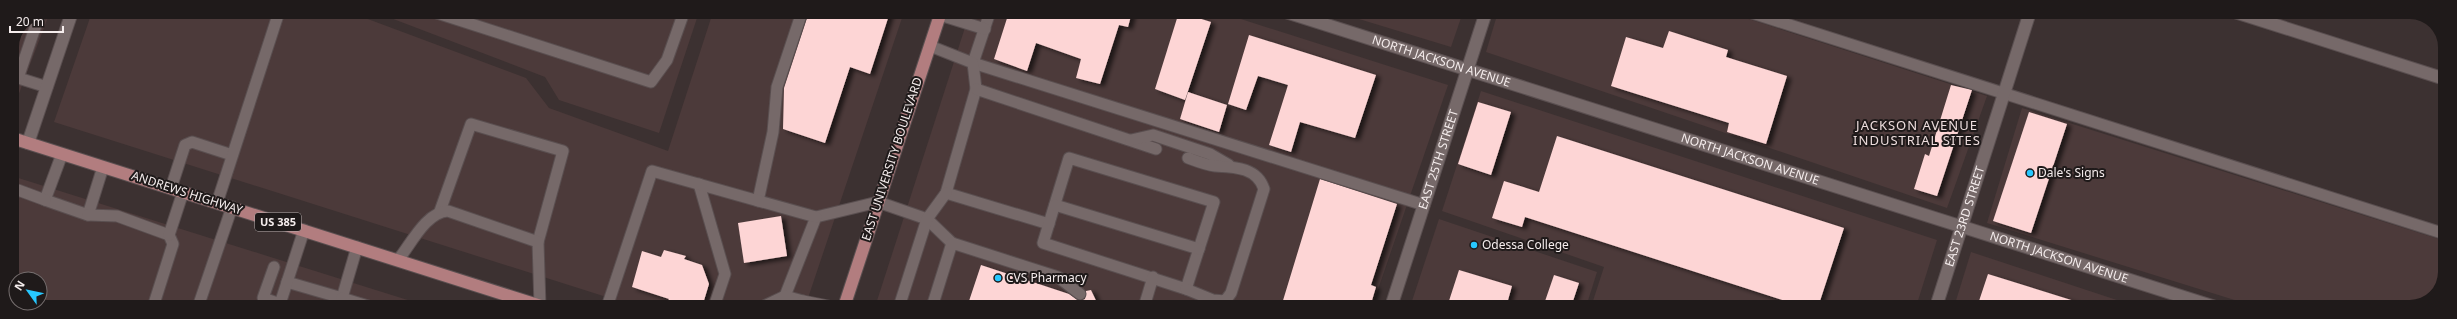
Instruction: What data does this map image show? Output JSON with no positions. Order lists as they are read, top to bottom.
{
  "streets": {
    "main road": ["EAST UNIVERSITY BOULEVARD", "ANDREWS HIGHWAY", "US 385"],
    "street": ["NORTH JACKSON AVENUE", "EAST 25TH STREET", "EAST 23RD STREET"]
  },
  "crossings": [
    ["NORTH JACKSON AVENUE", "EAST 25TH STREET"],
    ["NORTH JACKSON AVENUE", "EAST 23RD STREET"]
  ],
  "districts": ["JACKSON AVENUE INDUSTRIAL SITES"],
  "places": ["Dale's Signs", "Odessa College", "CVS Pharmacy"],
  "scale_bar": "20 m",
  "north": "top left"
}
